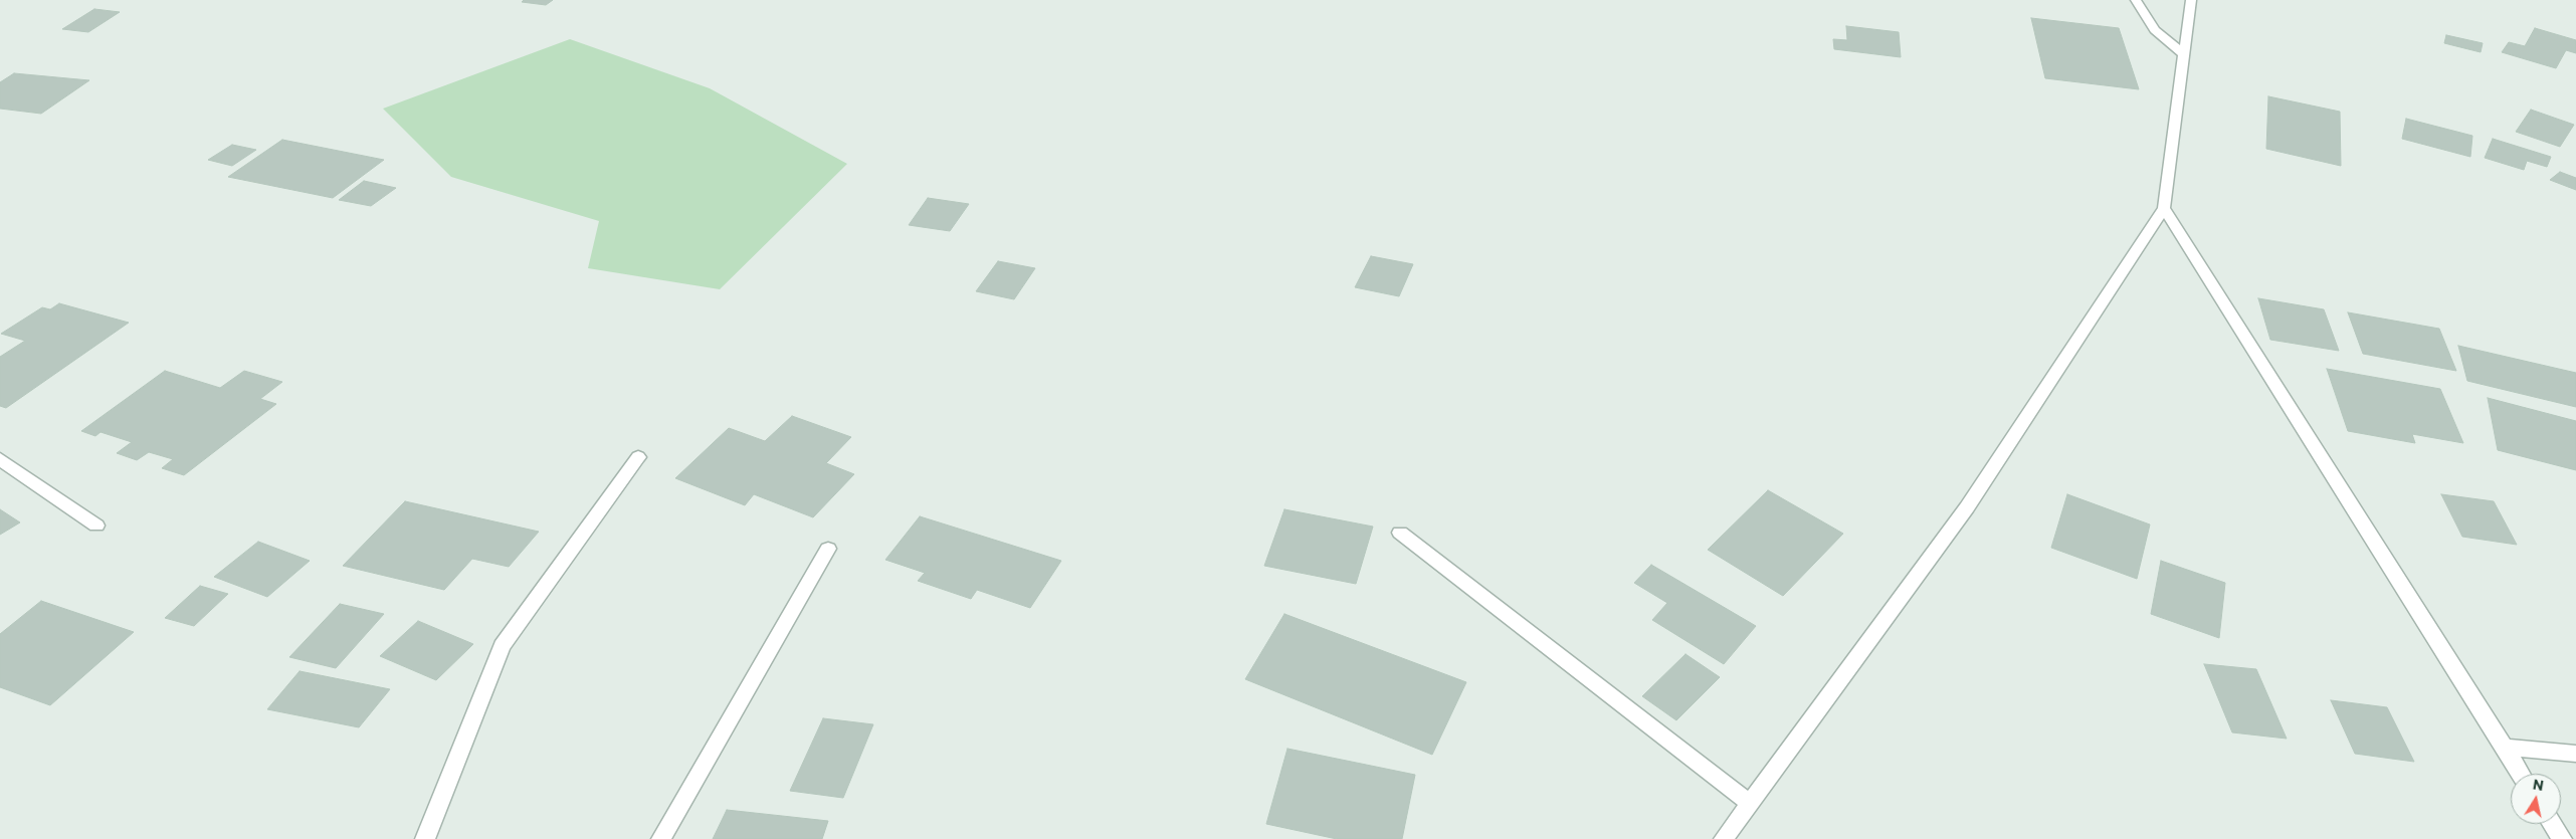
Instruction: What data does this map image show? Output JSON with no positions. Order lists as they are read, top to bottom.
{
  "north": "top"
}
